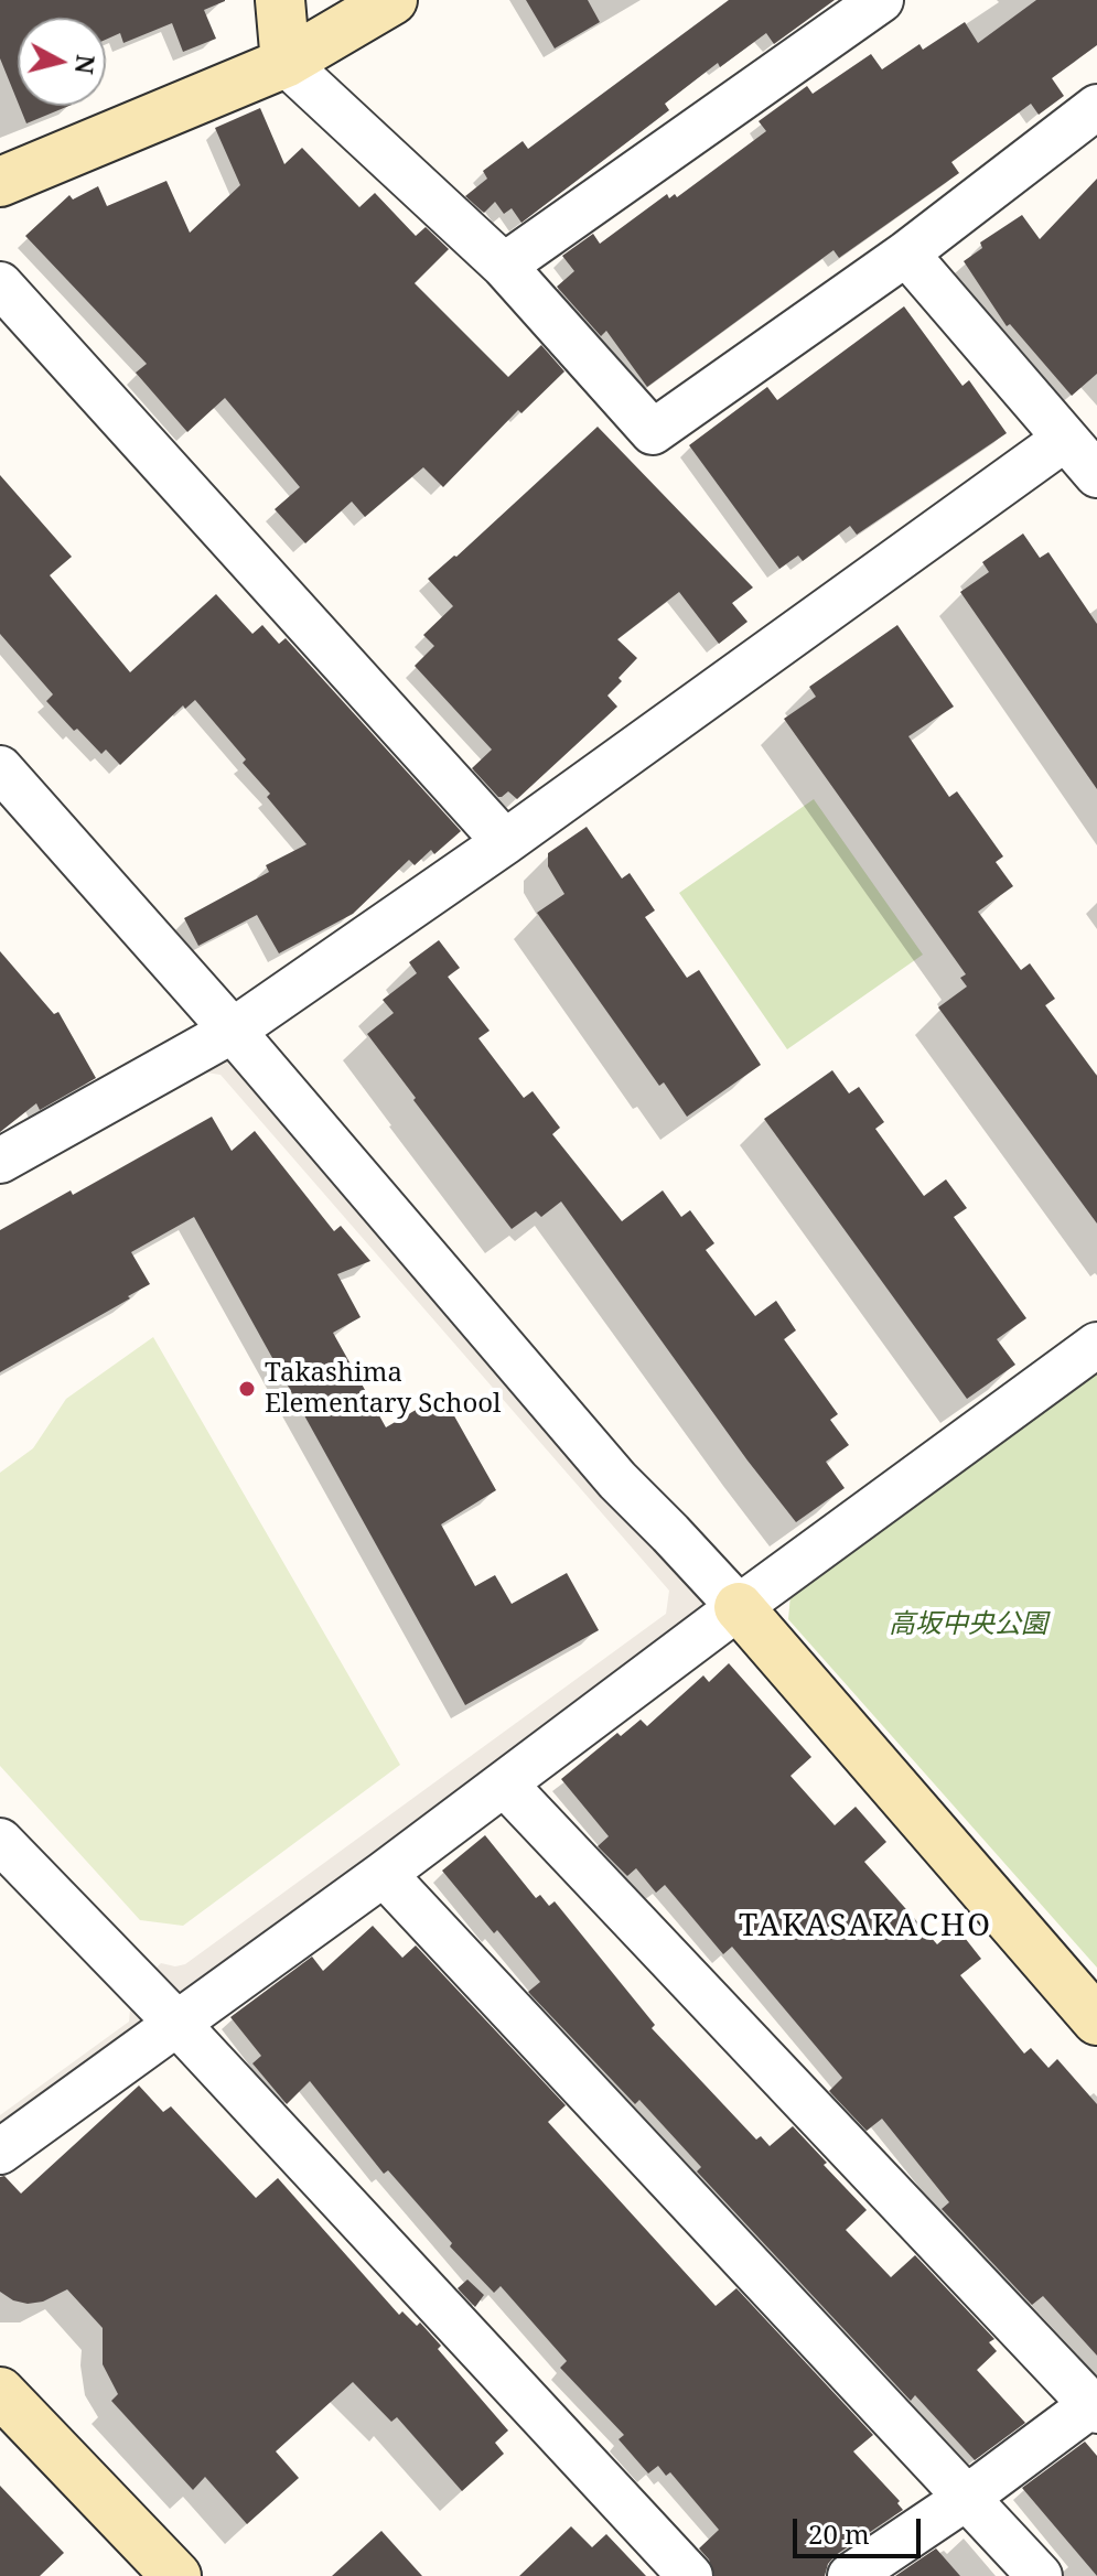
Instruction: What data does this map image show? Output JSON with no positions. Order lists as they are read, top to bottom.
{
  "districts": ["TAKASAKACHO"],
  "parks": ["高坂中央公園"],
  "places": ["Takashima Elementary School"],
  "scale_bar": "20 m",
  "north": "right"
}
